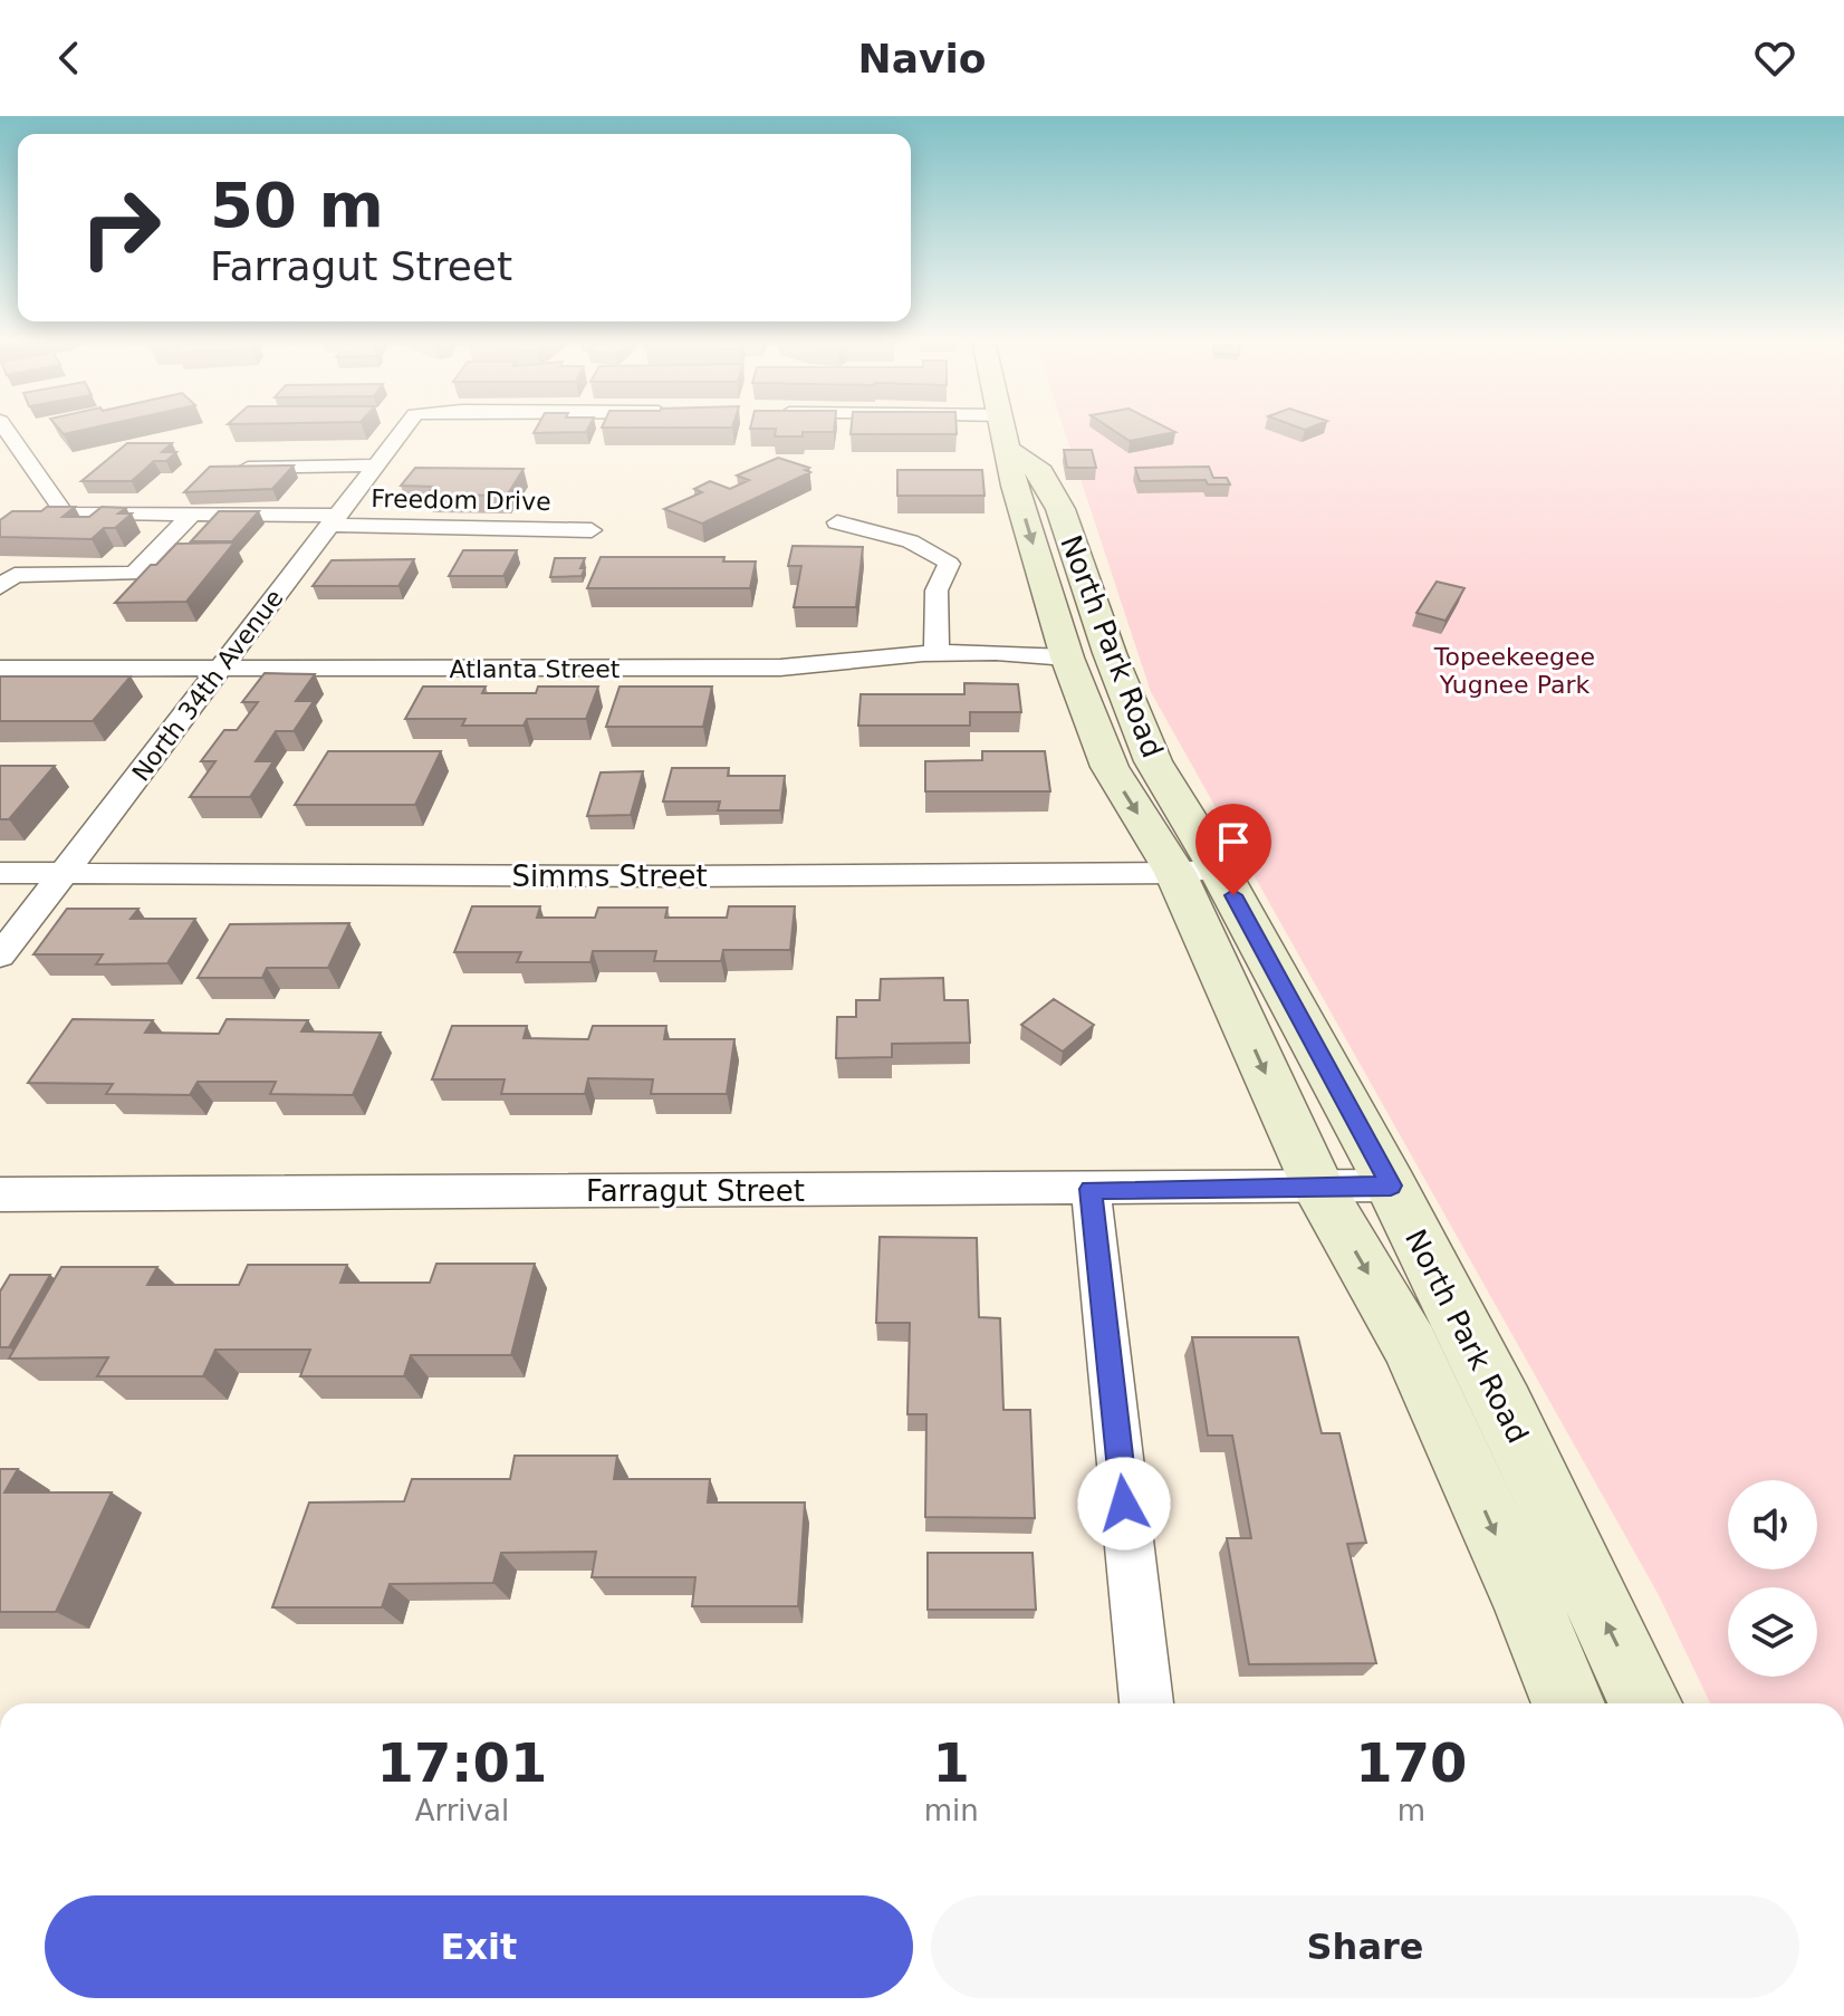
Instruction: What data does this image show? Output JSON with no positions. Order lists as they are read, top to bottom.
{
  "streets": {
    "street": [
      "Freedom Drive",
      "North Park Road",
      "Atlanta Street",
      "North 34th Avenue",
      "Simms Street",
      "Farragut Street"
    ]
  },
  "crossings": [
    ["Freedom Drive", "North 34th Avenue"],
    ["North Park Road", "Atlanta Street"],
    ["North Park Road", "Simms Street"],
    ["North Park Road", "Farragut Street"],
    ["Atlanta Street", "North 34th Avenue"],
    ["North 34th Avenue", "Simms Street"]
  ],
  "parks": ["Topeekeegee Yugnee Park"],
  "page": {
    "header": "Navio",
    "turn": ["50 m", "Farragut Street"],
    "eta": [
      "17:01",
      "Arrival",
      "1",
      "min",
      "170",
      "m"
    ],
    "buttons": ["Exit", "Share"]
  }
}
